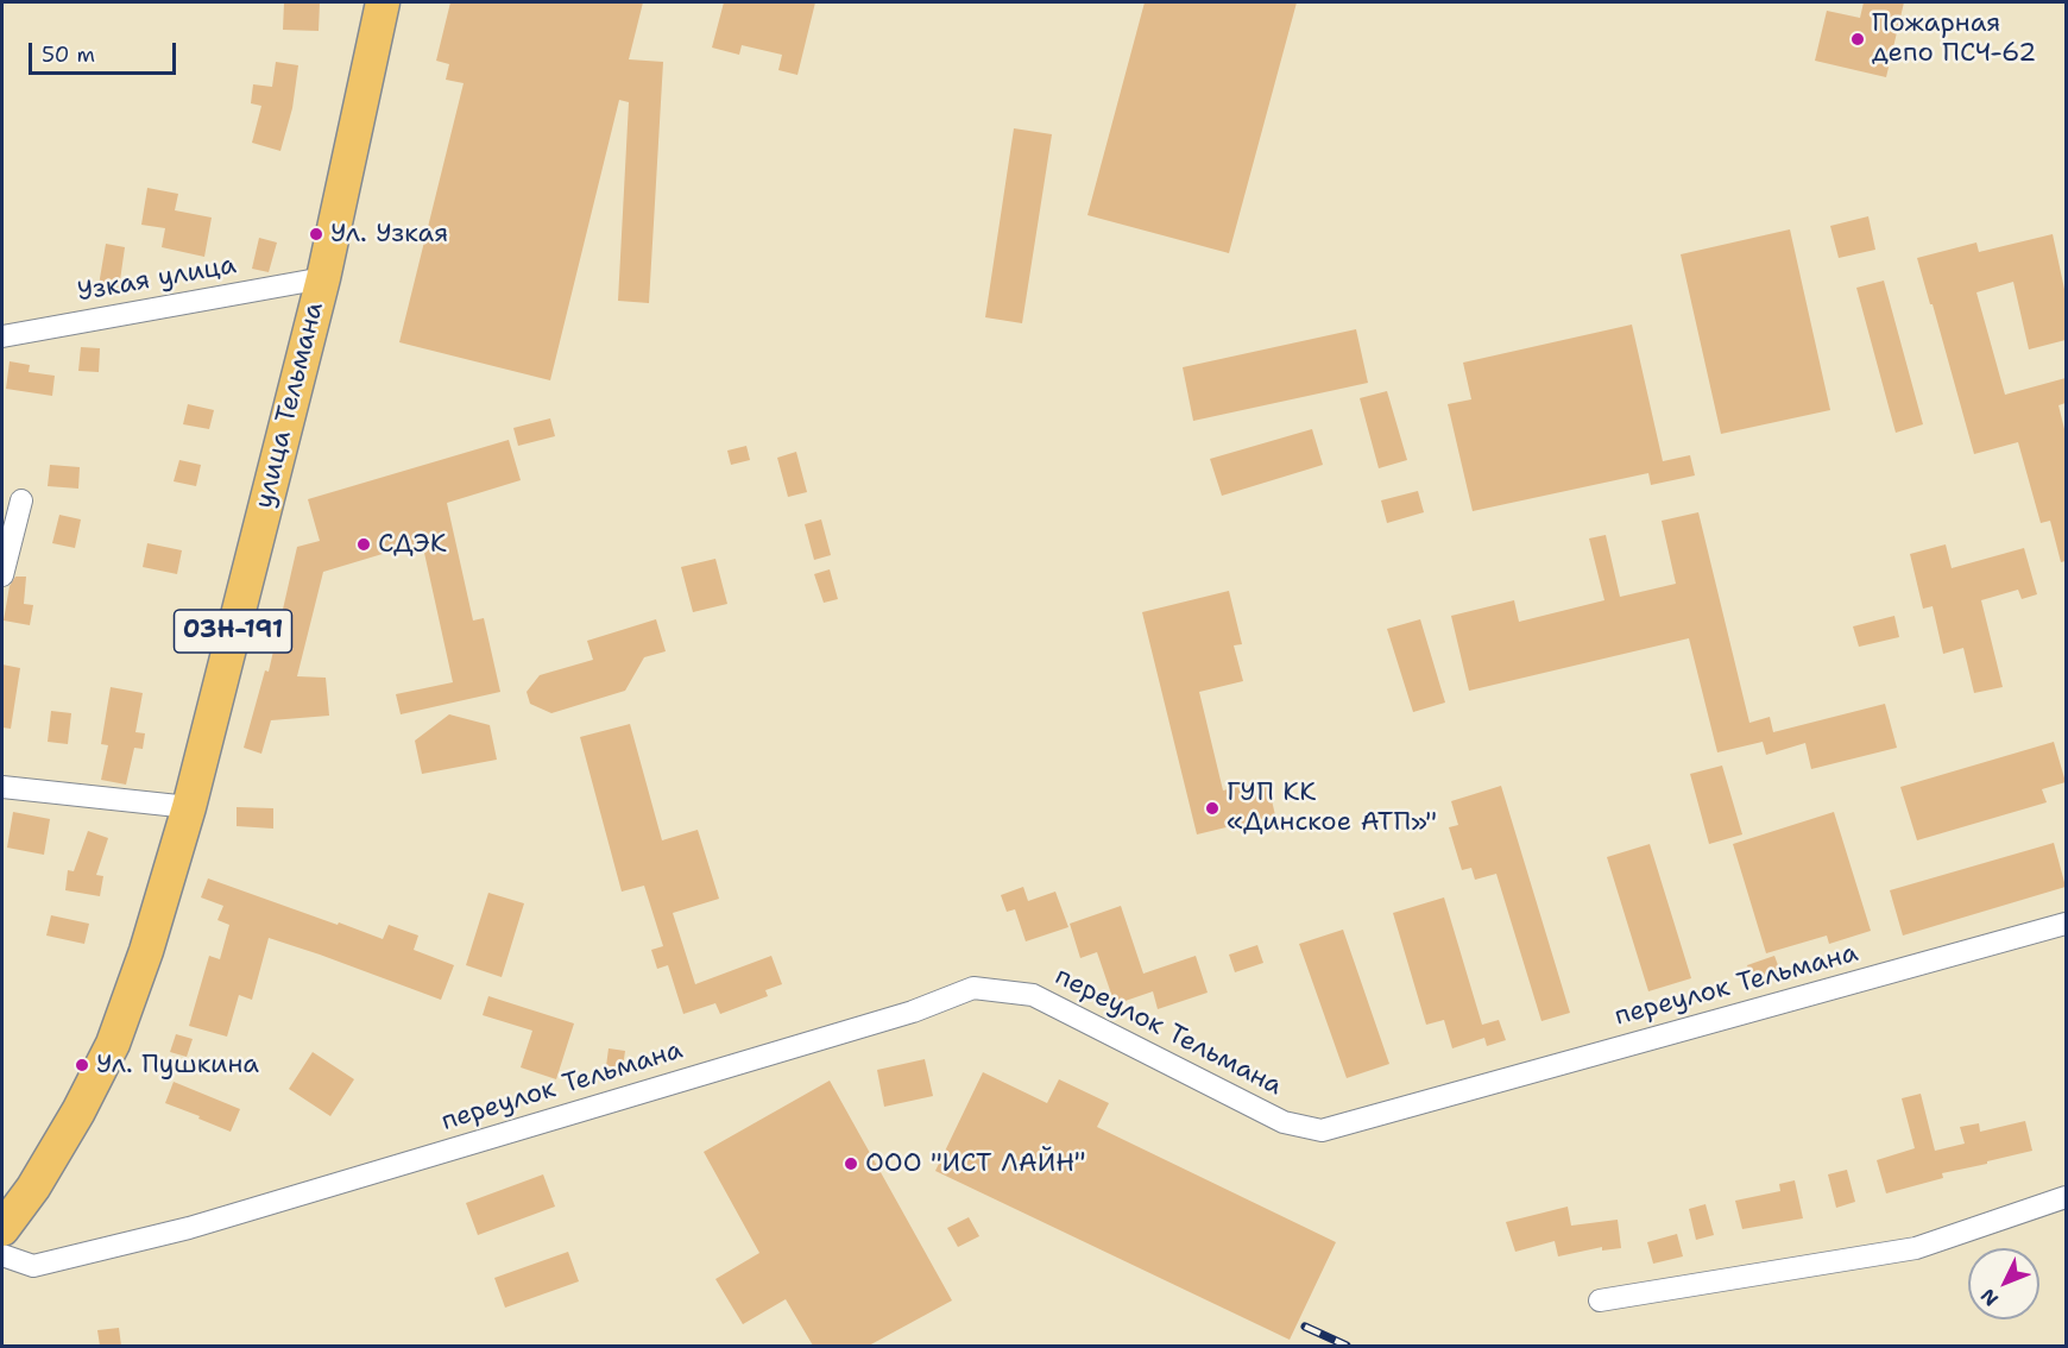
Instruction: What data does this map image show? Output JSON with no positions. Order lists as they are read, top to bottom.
{
  "streets": {
    "main road": ["улица Тельмана", "03Н-191"],
    "street": ["Узкая улица", "переулок Тельмана"]
  },
  "crossings": [
    ["Узкая улица", "улица Тельмана"]
  ],
  "places": [
    "Пожарная депо ПСЧ-62",
    "Ул. Узкая",
    "СДЭК",
    "ГУП КК «Динское АТП»\"",
    "Ул. Пушкина",
    "ООО \"ИСТ ЛАЙН\""
  ],
  "scale_bar": "50 m",
  "north": "bottom left"
}
